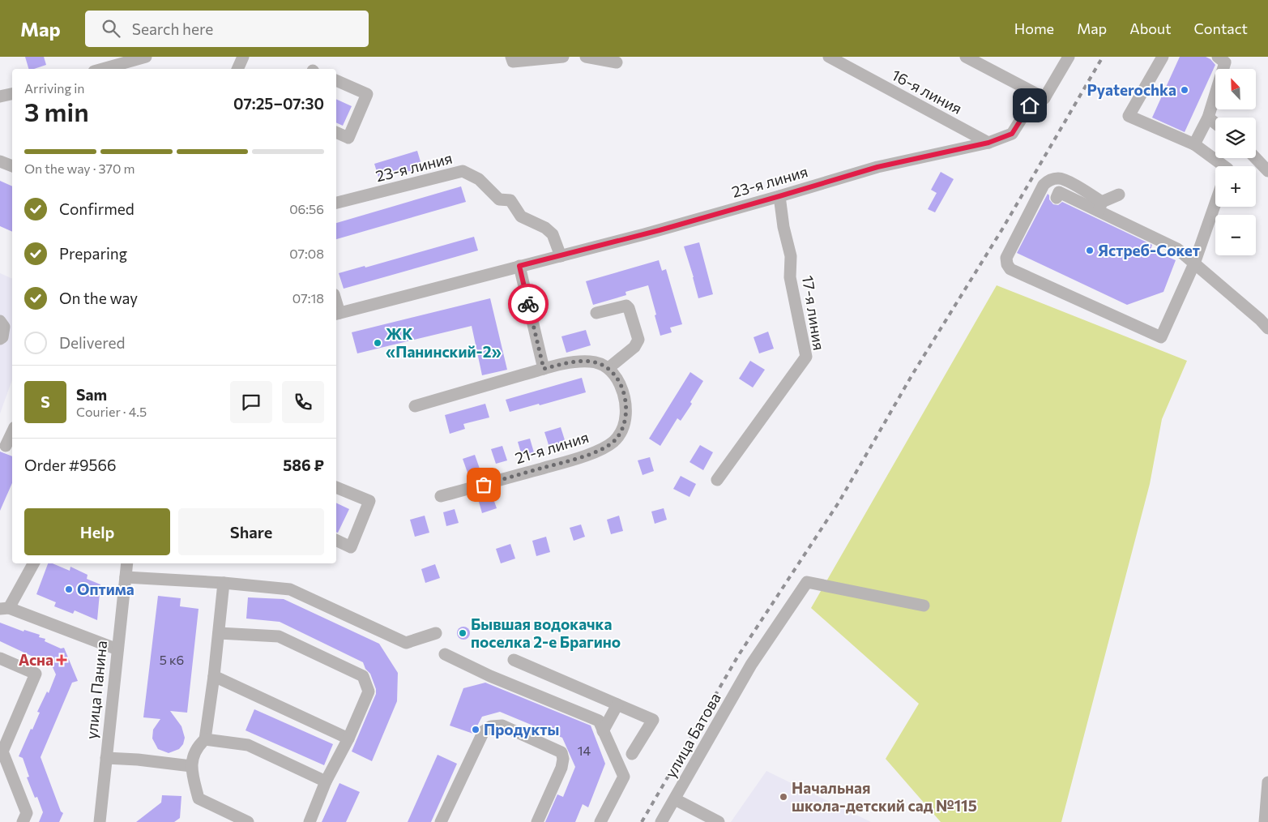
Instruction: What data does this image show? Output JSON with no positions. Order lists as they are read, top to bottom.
{
  "streets": {
    "street": [
      "16-я линия",
      "23-я линия",
      "17-я линия",
      "21-я линия",
      "улица Панина",
      "улица Батова"
    ]
  },
  "crossings": [
    ["16-я линия", "23-я линия"],
    ["23-я линия", "17-я линия"]
  ],
  "places": {
    "other": [
      "Pyaterochka",
      "Ястреб-Сокет",
      "ЖК «Панинский-2»",
      "Оптима",
      "Бывшая водокачка поселка 2-е Брагино",
      "Продукты",
      "Начальная школа-детский сад №115"
    ],
    "health": ["Асна"]
  },
  "house_numbers": ["5 к6", "14"],
  "north": "top left",
  "page": {
    "header": "Map",
    "search": "Search here",
    "nav": [
      "Home",
      "Map",
      "About",
      "Contact"
    ],
    "map_buttons": ["+", "−"],
    "heading": ["3 min", "Arriving in", "07:25–07:30"],
    "panel": [
      "Sam",
      "Courier · 4.5",
      "Order #9566",
      "586 ₽"
    ],
    "bar": "On the way · 370 m",
    "list": [
      ["Confirmed", "06:56"],
      ["Preparing", "07:08"],
      ["On the way", "07:18"],
      "Delivered"
    ],
    "round": "S",
    "buttons": ["Help", "Share"]
  }
}
